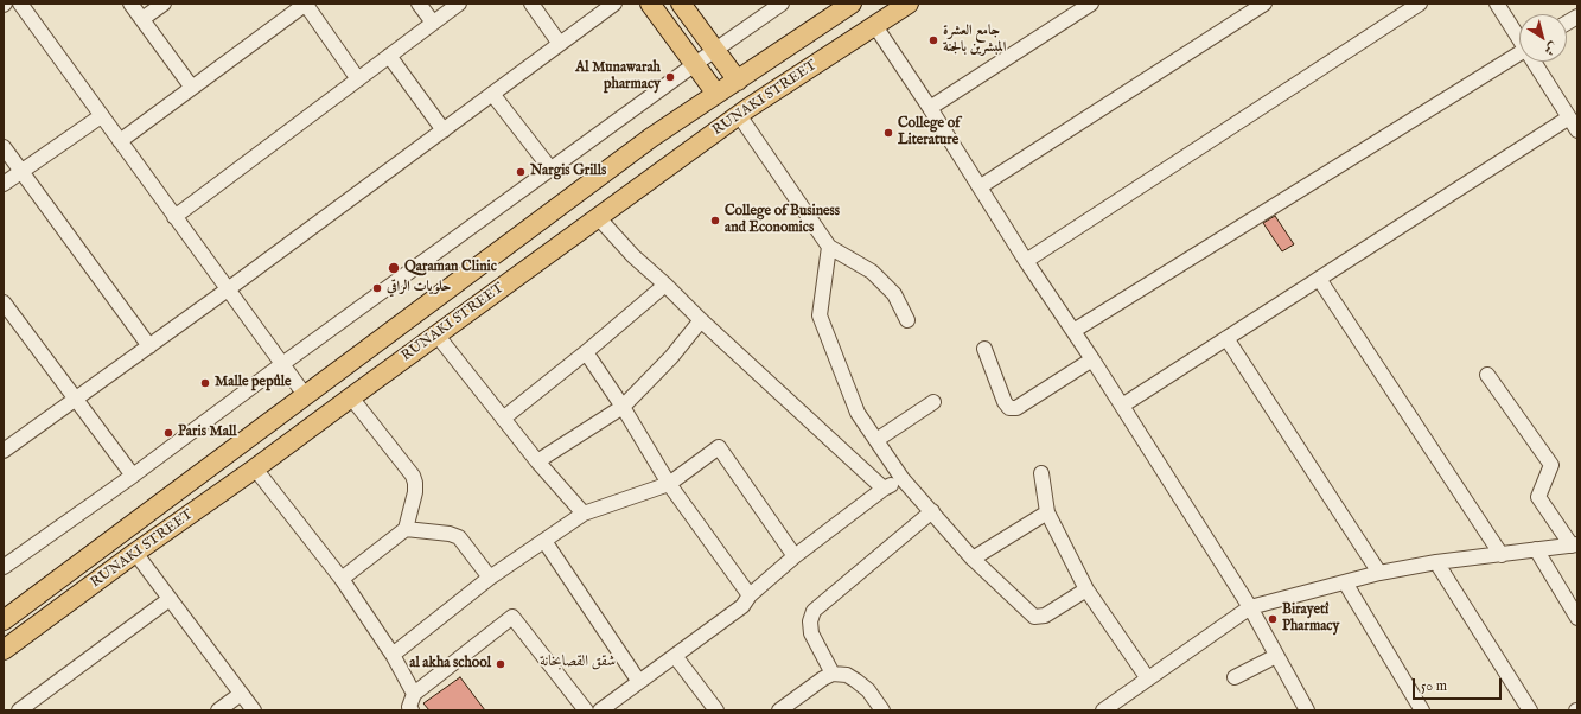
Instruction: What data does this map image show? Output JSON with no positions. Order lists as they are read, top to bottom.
{
  "streets": {
    "main road": ["RUNAKI STREET"]
  },
  "districts": ["شقق القصابخانة"],
  "places": [
    "جامع العشرة المبشرين بالجنة",
    "Al Munawarah pharmacy",
    "College of Literature",
    "Nargis Grills",
    "College of Business and Economics",
    "Qaraman Clinic",
    "حلويات الراقي",
    "Malle pepûle",
    "Paris Mall",
    "Birayetî Pharmacy",
    "al akha school"
  ],
  "scale_bar": "50 m",
  "north": "bottom right"
}
